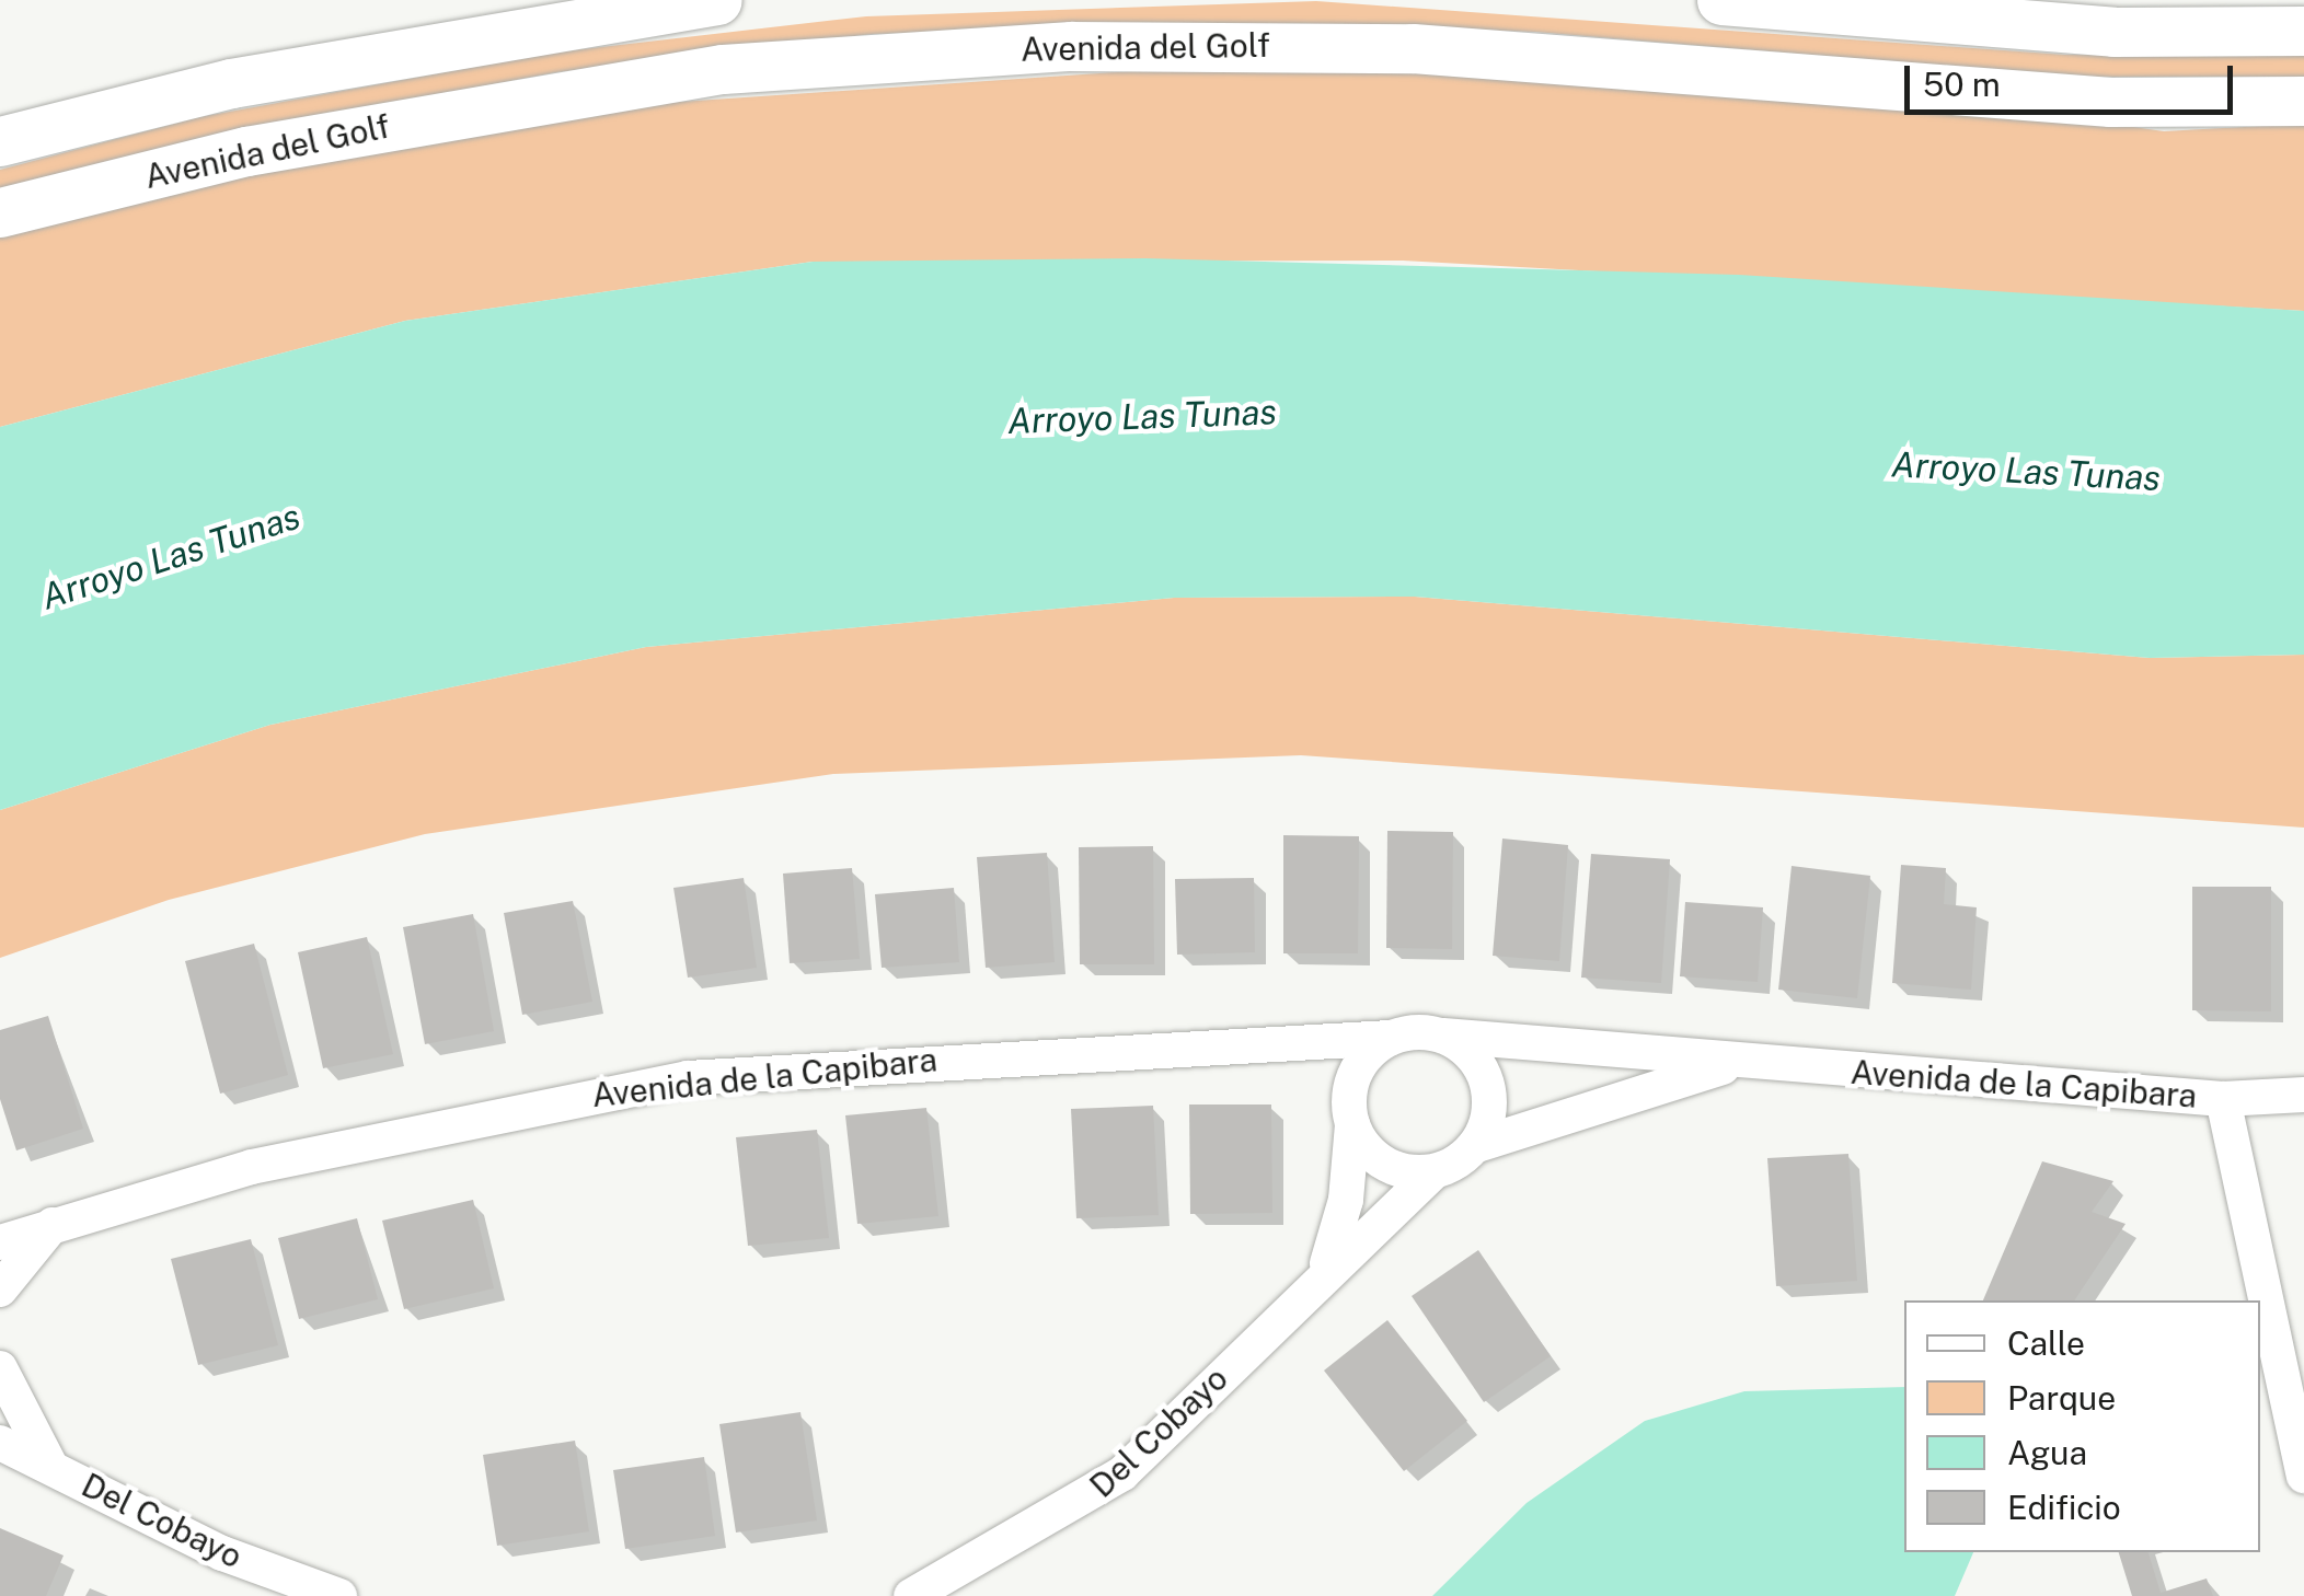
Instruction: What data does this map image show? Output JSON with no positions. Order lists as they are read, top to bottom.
{
  "streets": {
    "street": ["Avenida del Golf", "Avenida de la Capibara", "Del Cobayo"]
  },
  "crossings": [
    ["Avenida de la Capibara", "Del Cobayo"]
  ],
  "water": ["Arroyo Las Tunas"],
  "legend": [
    "Calle",
    "Parque",
    "Agua",
    "Edificio"
  ],
  "scale_bar": "50 m"
}
